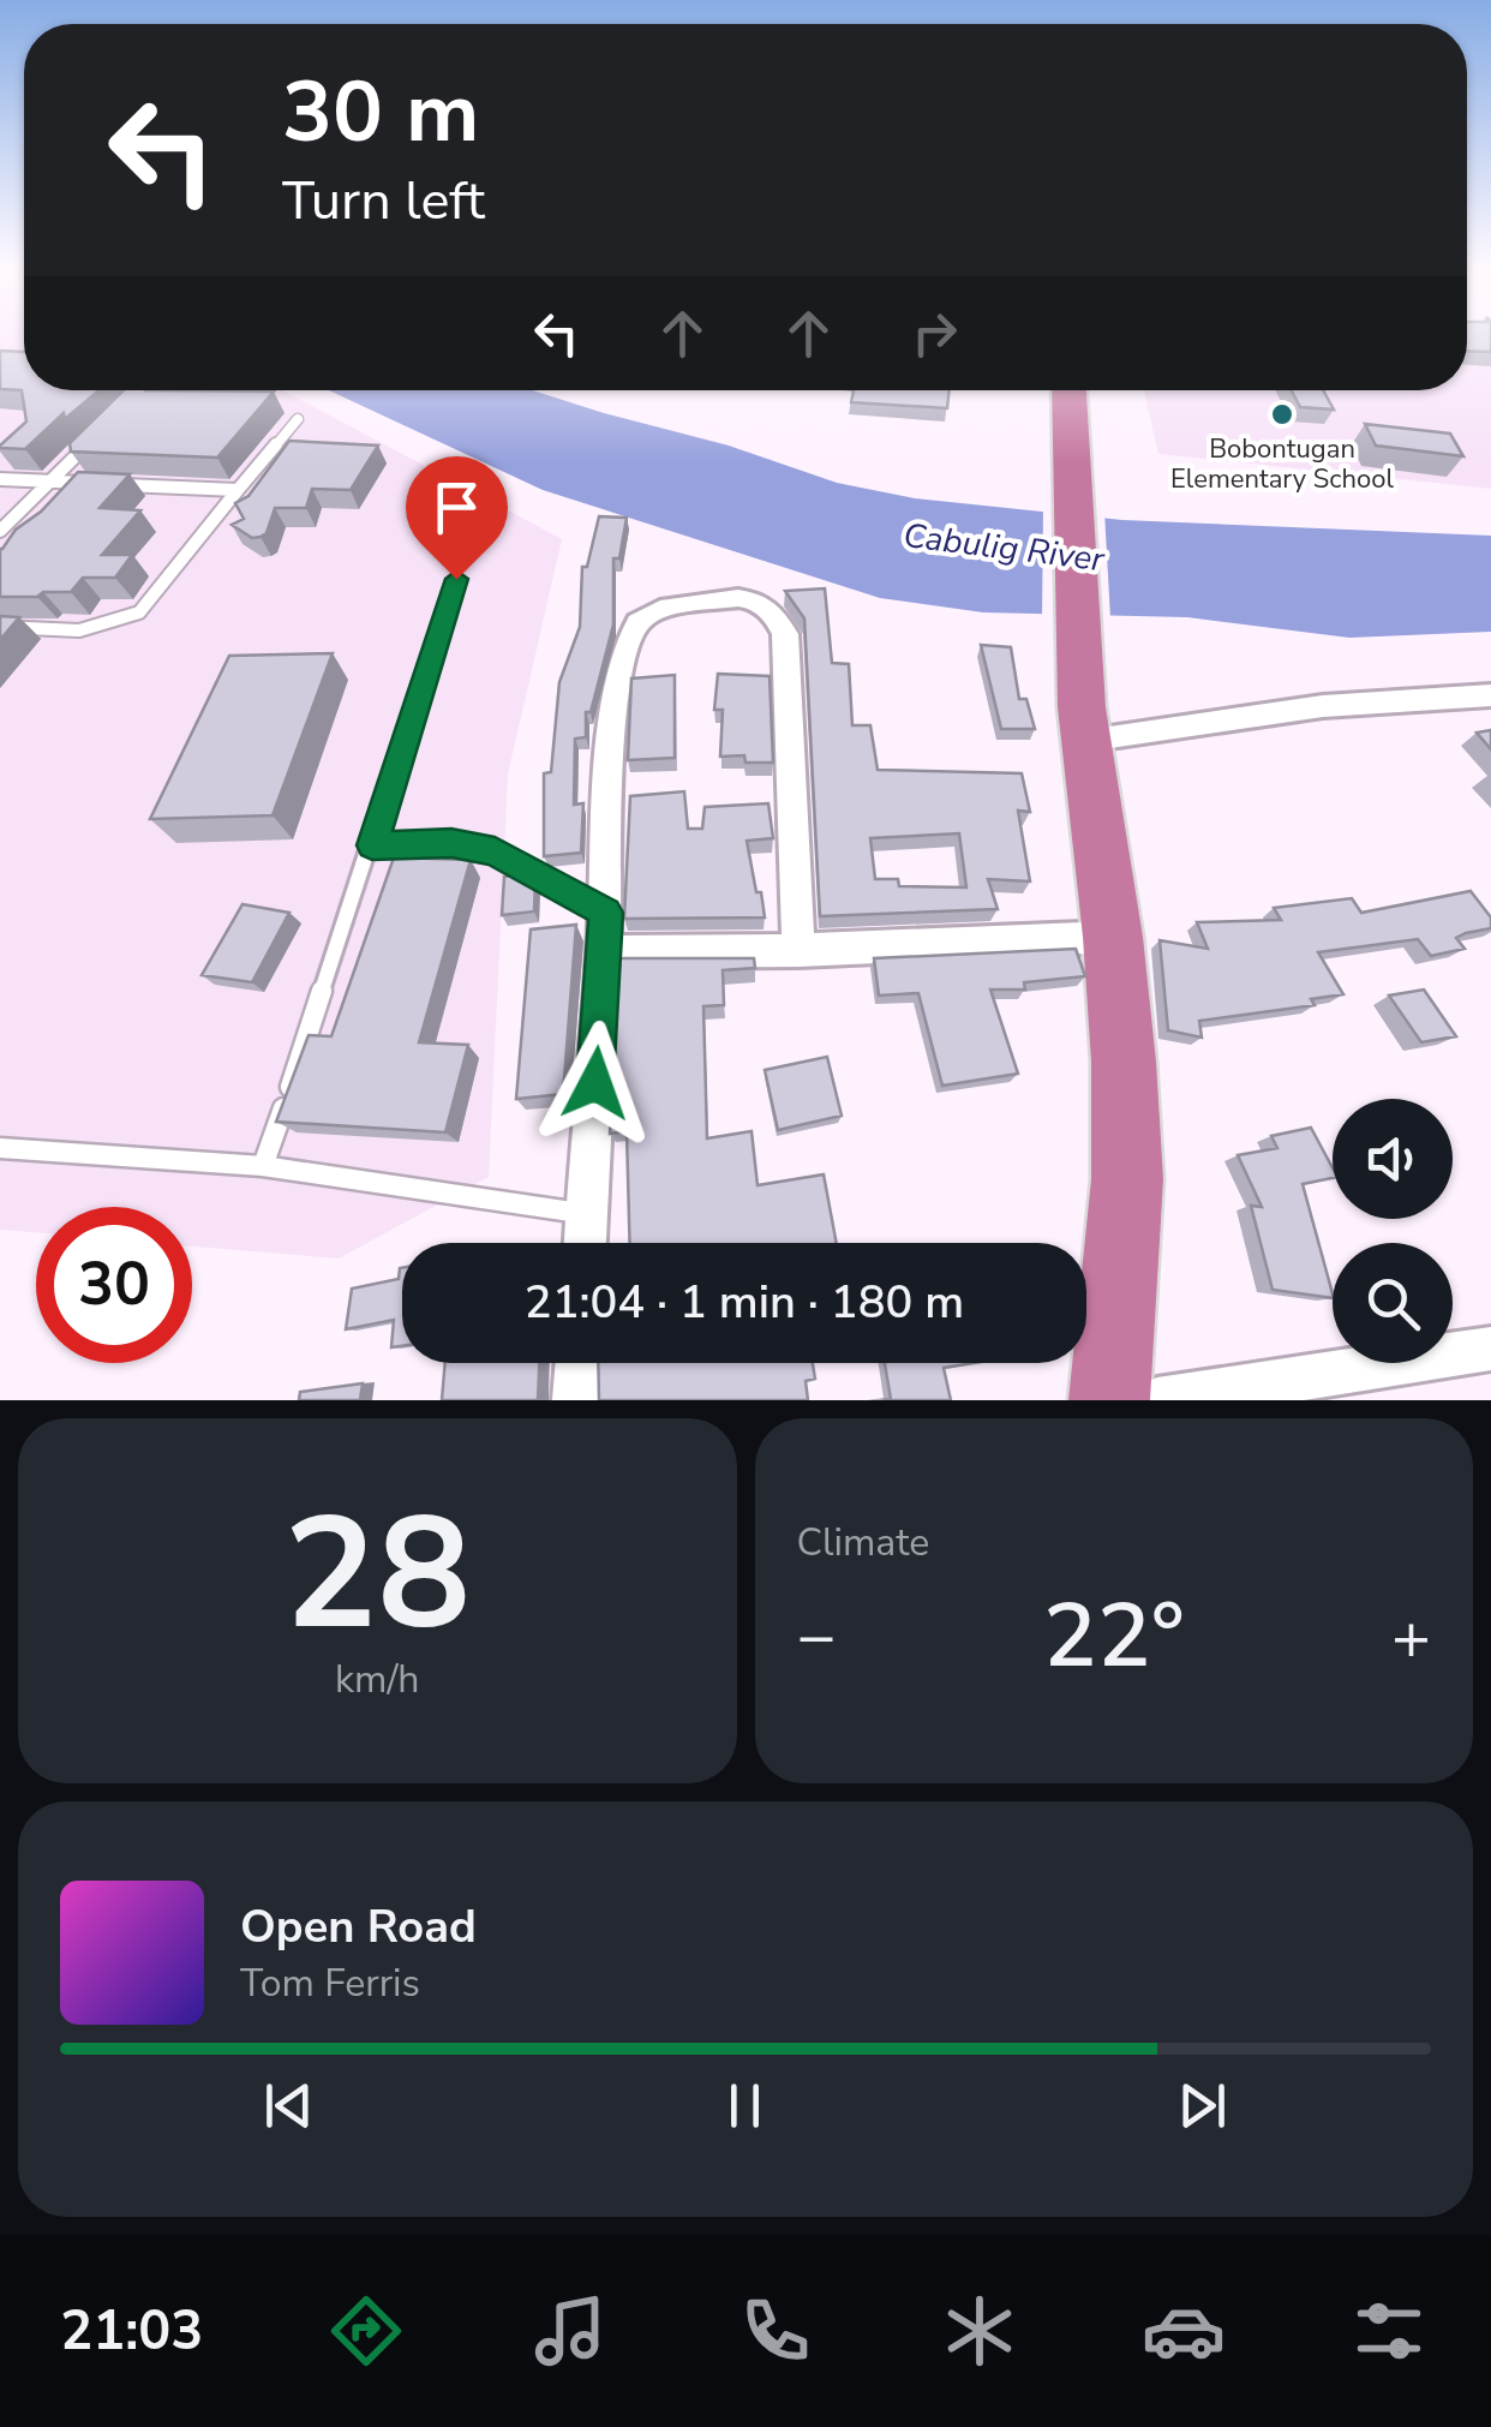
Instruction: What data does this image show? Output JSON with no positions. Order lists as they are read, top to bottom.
{
  "water": ["Cabulig River"],
  "places": ["Bobontugan Elementary School"],
  "page": {
    "turn": ["30 m", "Turn left"],
    "limit": "30",
    "trip": "21:04 · 1 min · 180 m",
    "tile": [
      ["28", "km/h"],
      "Climate"
    ],
    "heat": ["−", "22°", "+"],
    "song": ["Open Road", "Tom Ferris"],
    "tabs": "21:03"
  }
}
